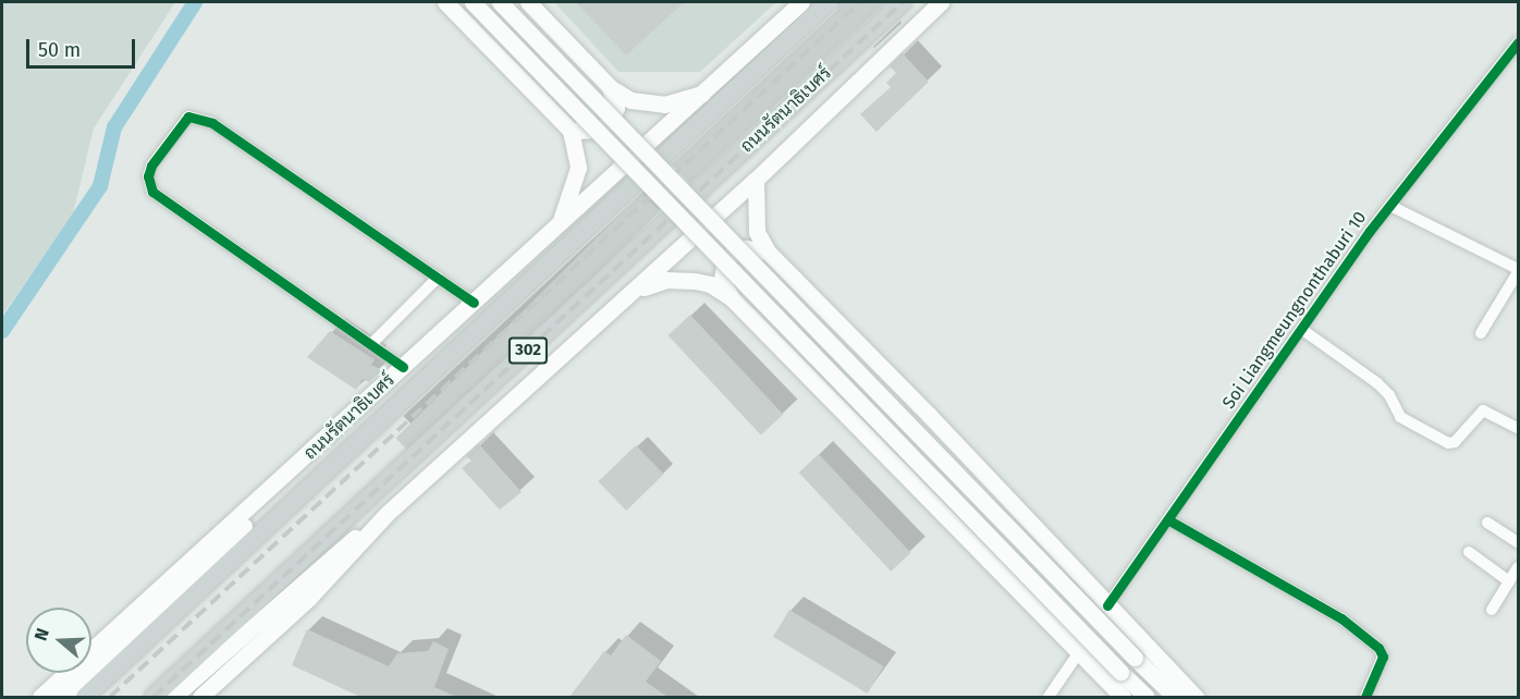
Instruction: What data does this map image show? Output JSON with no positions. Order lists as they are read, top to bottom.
{
  "streets": {
    "main road": ["ถนนรัตนาธิเบศร์", "302"],
    "street": ["Soi Liangmeungnonthaburi 10"]
  },
  "scale_bar": "50 m",
  "north": "left"
}
